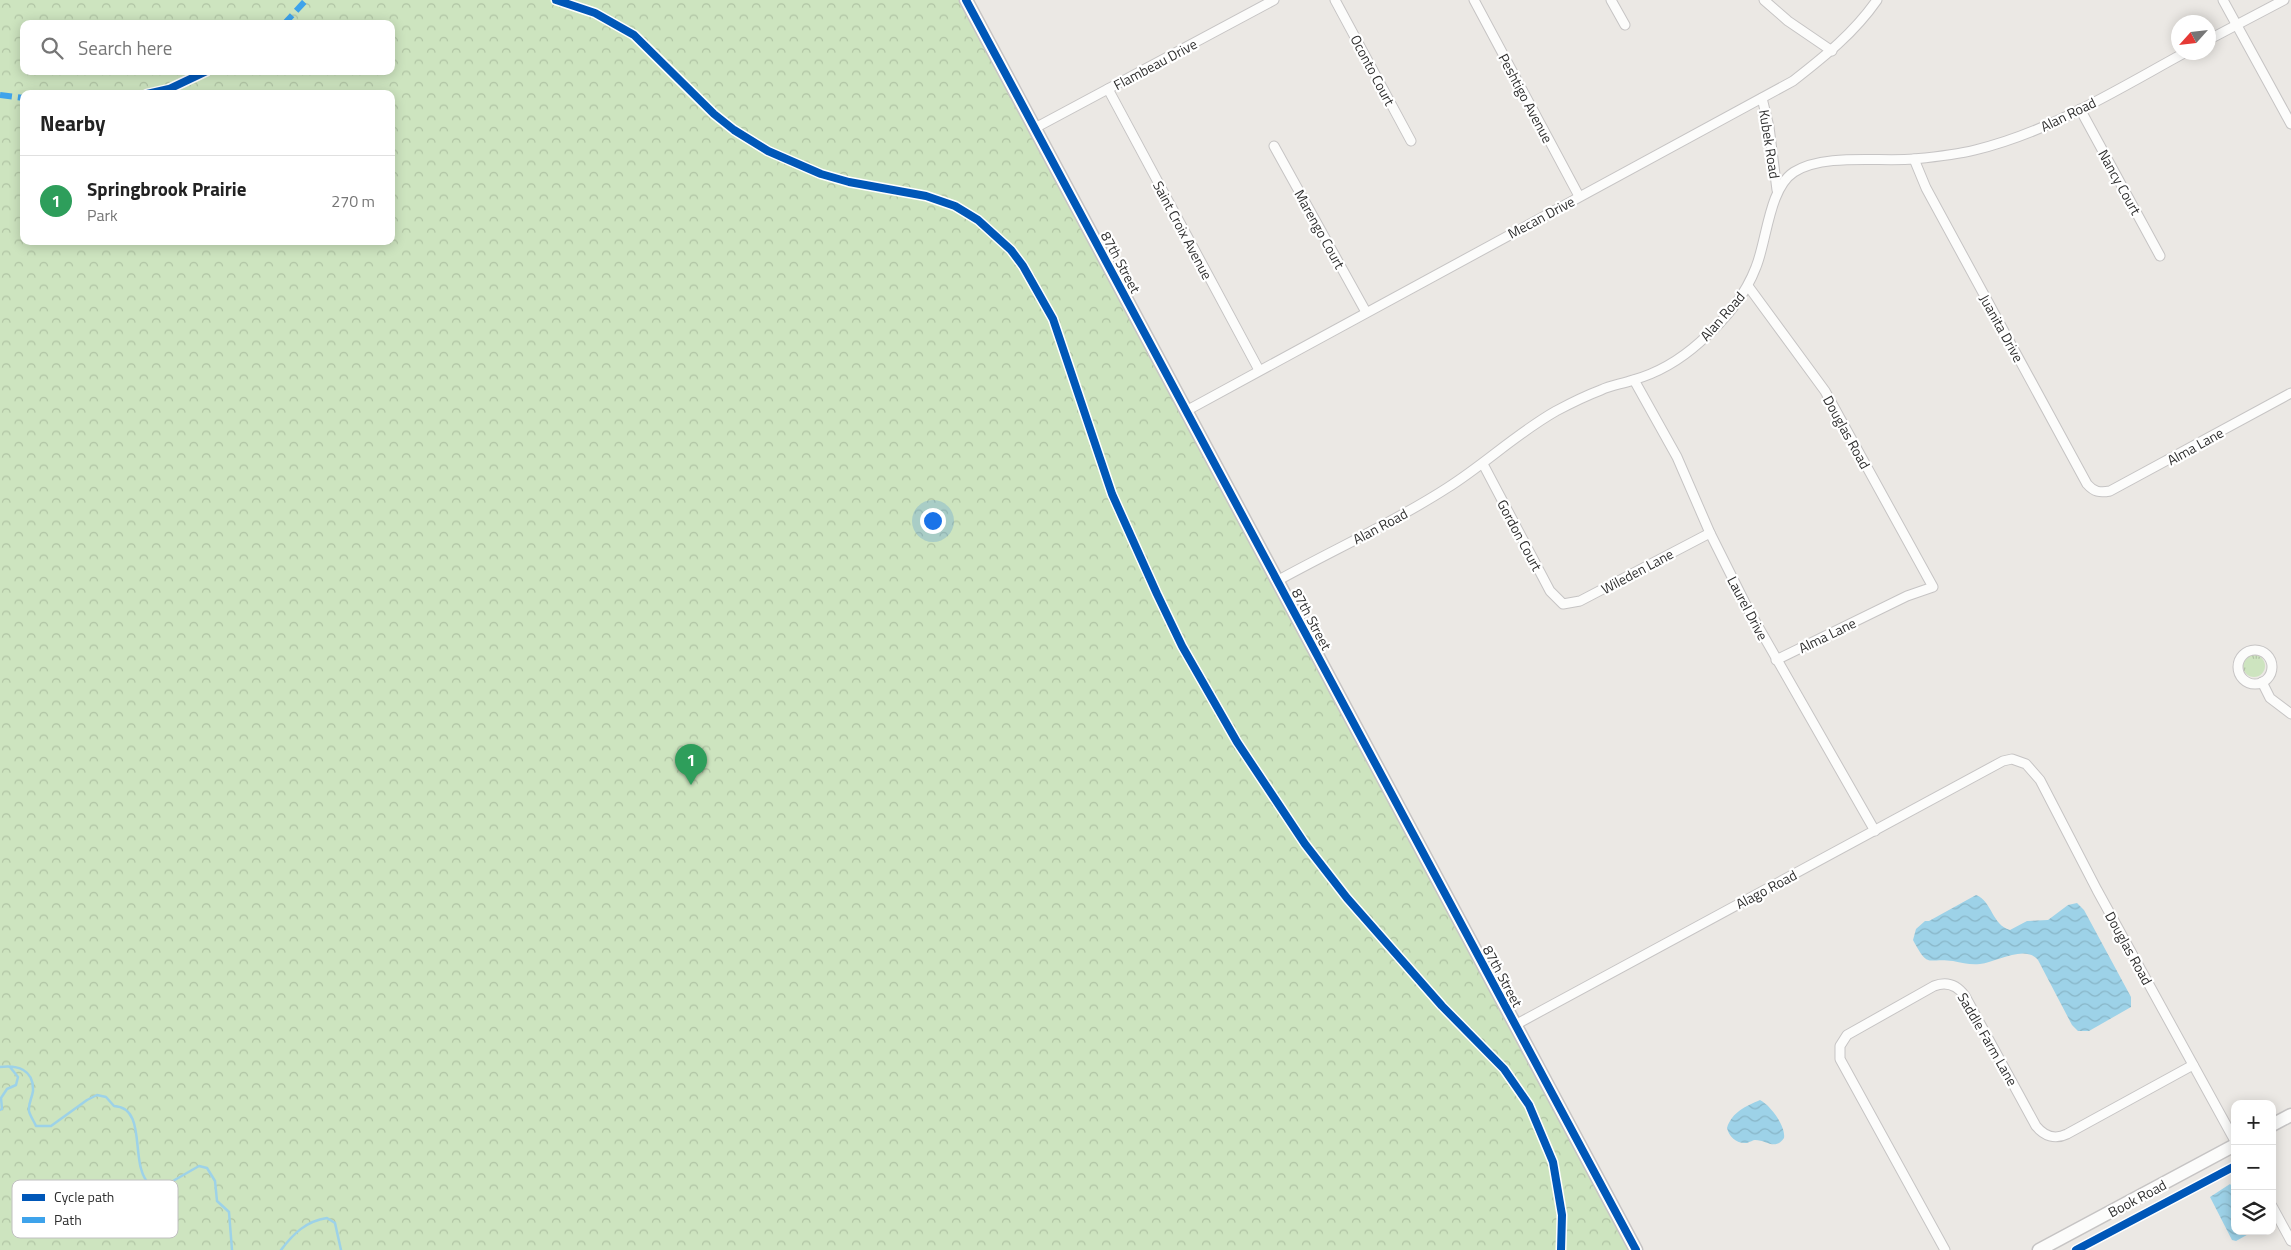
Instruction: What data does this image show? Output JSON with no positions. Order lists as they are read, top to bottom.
{
  "streets": {
    "street": [
      "Flambeau Drive",
      "Oconto Court",
      "Peshtigo Avenue",
      "Alan Road",
      "Kubek Road",
      "Nancy Court",
      "Mecan Drive",
      "Marengo Court",
      "Saint Croix Avenue",
      "87th Street",
      "Juanita Drive",
      "Douglas Road",
      "Alma Lane",
      "Gordon Court",
      "Wileden Lane",
      "Laurel Drive",
      "Alago Road",
      "Saddle Farm Lane",
      "Book Road"
    ]
  },
  "crossings": [
    ["Flambeau Drive", "Saint Croix Avenue"],
    ["Flambeau Drive", "87th Street"],
    ["Peshtigo Avenue", "Mecan Drive"],
    ["Alan Road", "Kubek Road"],
    ["Alan Road", "Nancy Court"],
    ["Alan Road", "87th Street"],
    ["Alan Road", "Juanita Drive"],
    ["Alan Road", "Douglas Road"],
    ["Alan Road", "Gordon Court"],
    ["Alan Road", "Laurel Drive"],
    ["Kubek Road", "Mecan Drive"],
    ["Mecan Drive", "Marengo Court"],
    ["Mecan Drive", "Saint Croix Avenue"],
    ["Mecan Drive", "87th Street"],
    ["87th Street", "Alago Road"],
    ["Juanita Drive", "Alma Lane"],
    ["Douglas Road", "Alma Lane"],
    ["Douglas Road", "Alago Road"],
    ["Douglas Road", "Saddle Farm Lane"],
    ["Alma Lane", "Laurel Drive"],
    ["Gordon Court", "Wileden Lane"],
    ["Wileden Lane", "Laurel Drive"],
    ["Laurel Drive", "Alago Road"]
  ],
  "legend": ["Cycle path", "Path"],
  "north": "bottom left",
  "page": {
    "search": "Search here",
    "heading": "Nearby",
    "list": [
      {
        "mark": "1",
        "name": "Springbrook Prairie",
        "note": "Park",
        "value": "270 m"
      }
    ],
    "pins": "1",
    "map_buttons": ["+", "−"]
  }
}
